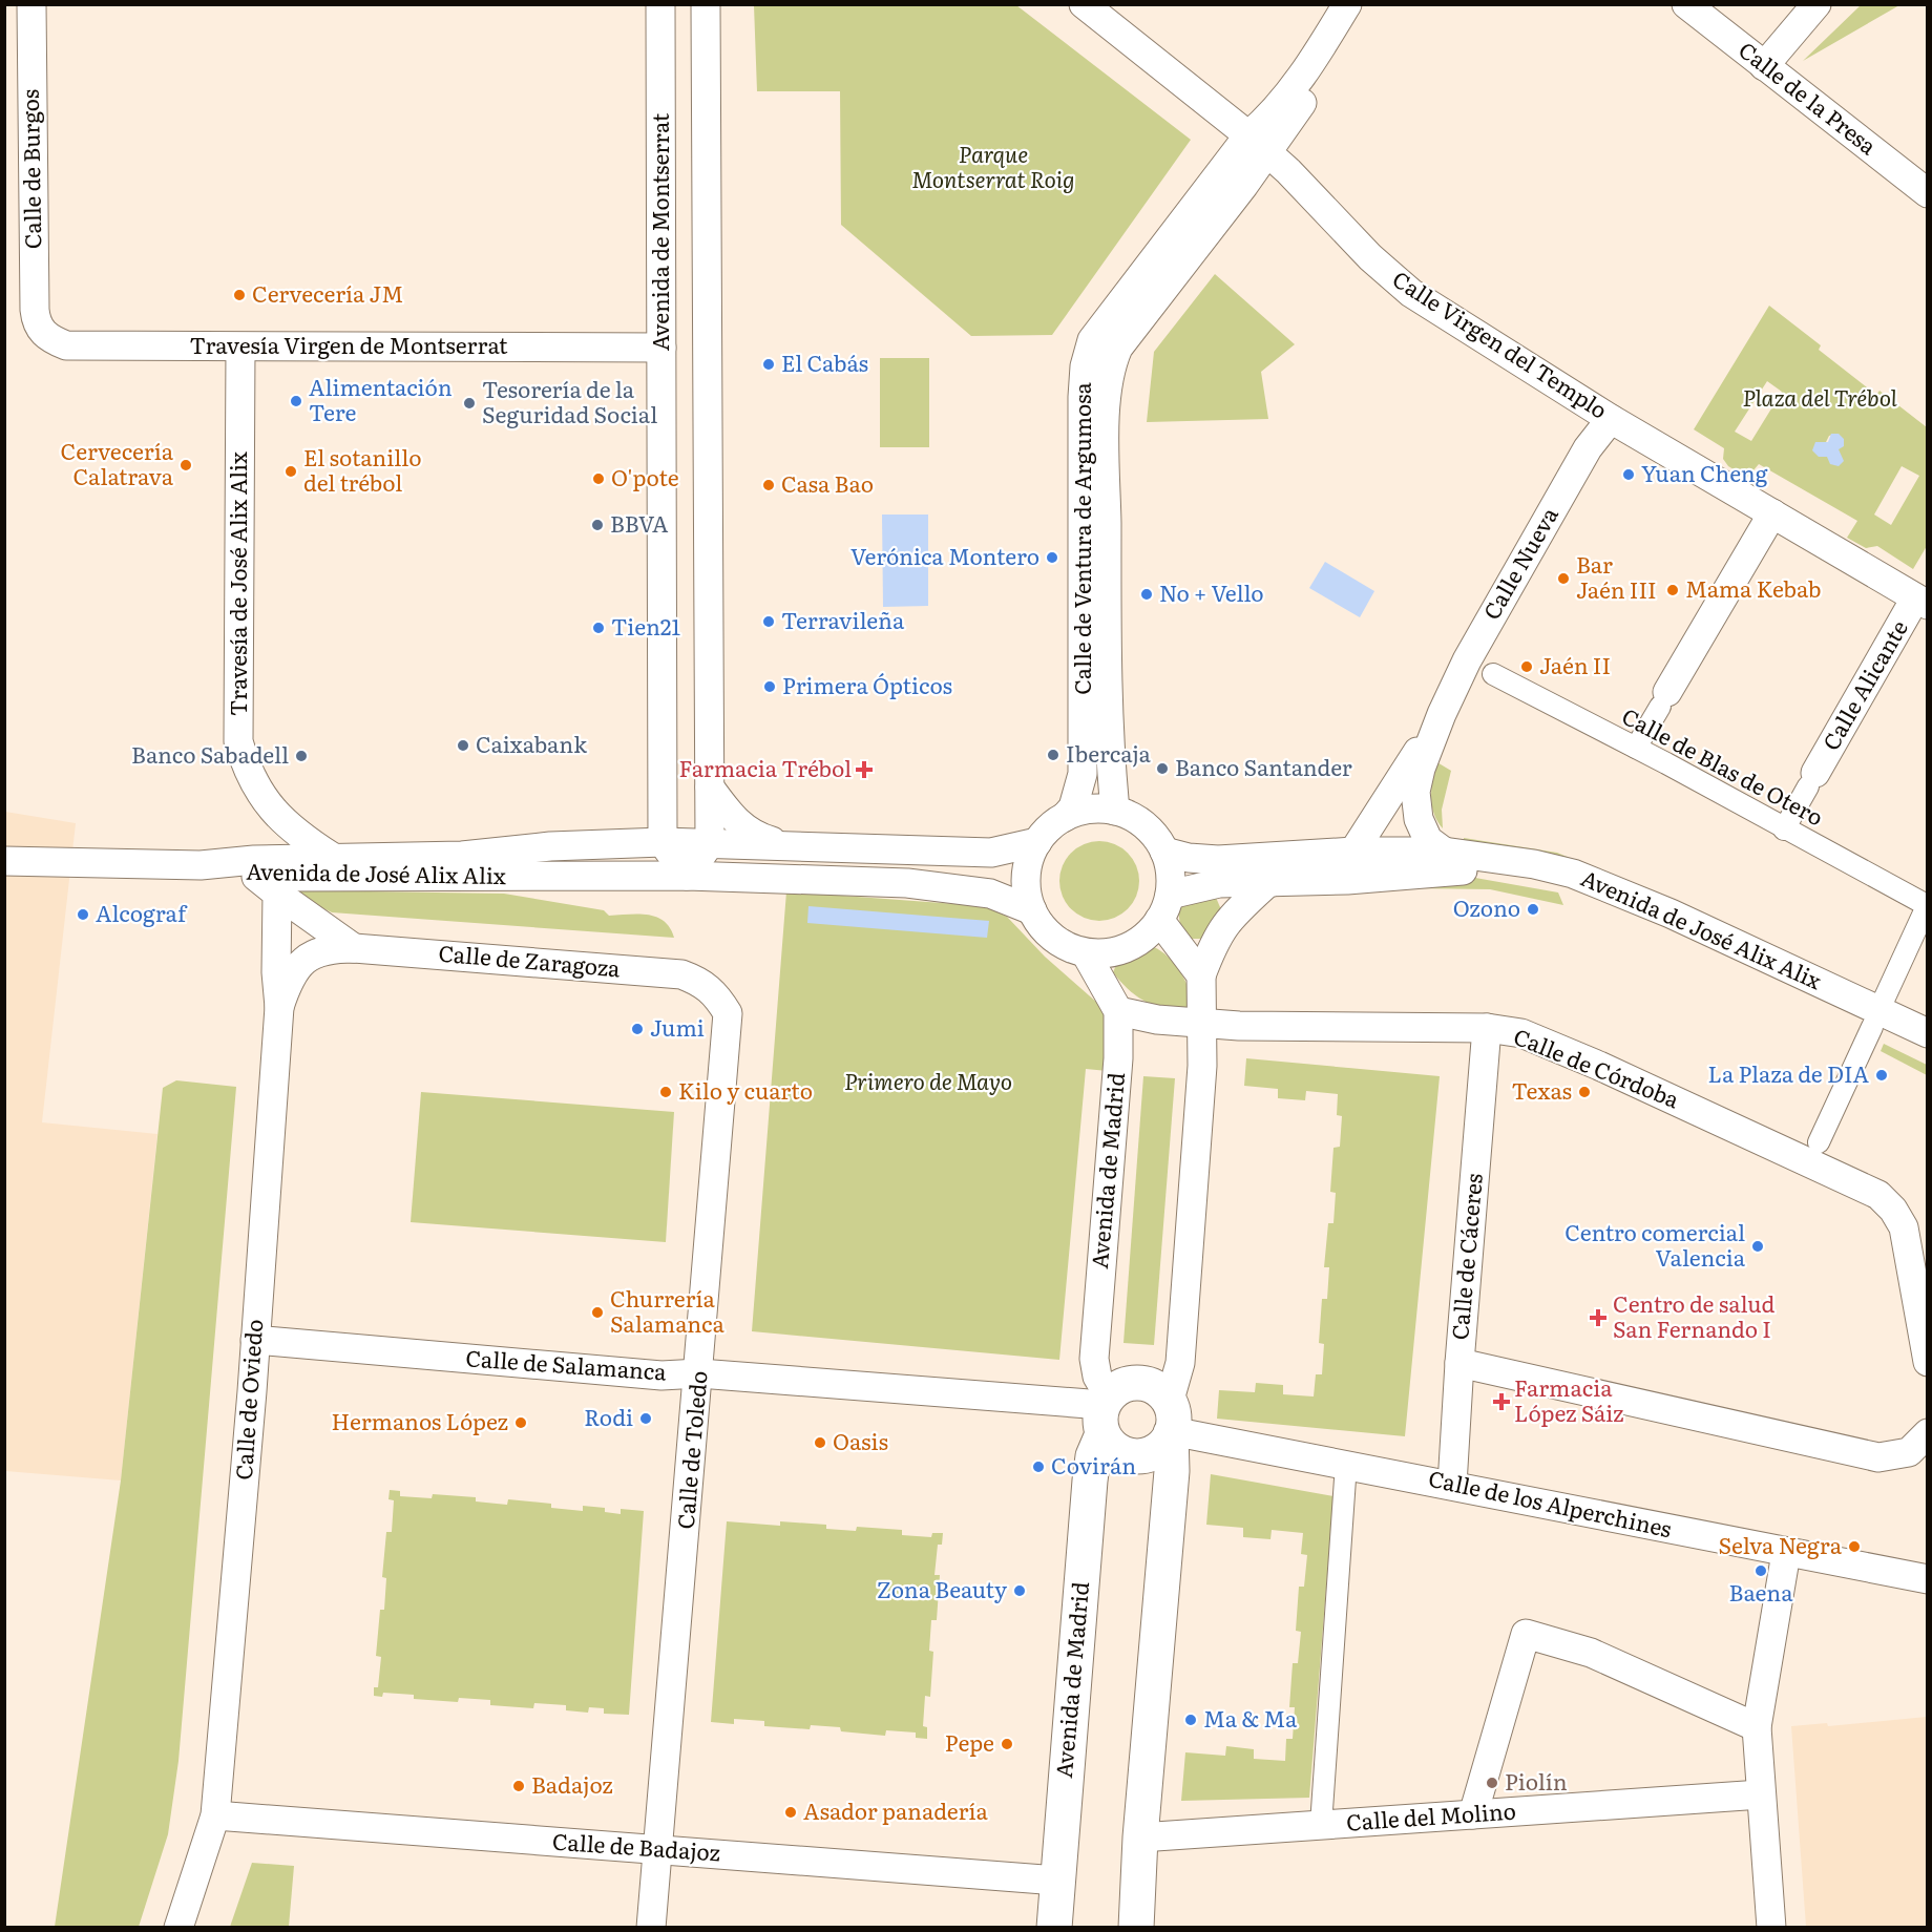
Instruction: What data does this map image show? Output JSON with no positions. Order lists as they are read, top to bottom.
{
  "streets": {
    "street": [
      "Calle de la Presa",
      "Calle de Burgos",
      "Avenida de Montserrat",
      "Calle Virgen del Templo",
      "Travesía Virgen de Montserrat",
      "Calle de Ventura de Argumosa",
      "Calle Nueva",
      "Travesía de José Alix Alix",
      "Calle Alicante",
      "Calle de Blas de Otero",
      "Avenida de José Alix Alix",
      "Calle de Zaragoza",
      "Calle de Córdoba",
      "Avenida de Madrid",
      "Calle de Cáceres",
      "Calle de Salamanca",
      "Calle de Oviedo",
      "Calle de Toledo",
      "Calle de los Alperchines",
      "Calle del Molino",
      "Calle de Badajoz"
    ]
  },
  "crossings": [
    ["Calle de Burgos", "Travesía Virgen de Montserrat"],
    ["Avenida de Montserrat", "Travesía Virgen de Montserrat"],
    ["Avenida de Montserrat", "Avenida de José Alix Alix"],
    ["Calle Virgen del Templo", "Calle de Ventura de Argumosa"],
    ["Calle Virgen del Templo", "Calle Nueva"],
    ["Calle Virgen del Templo", "Calle Alicante"],
    ["Travesía Virgen de Montserrat", "Travesía de José Alix Alix"],
    ["Calle de Ventura de Argumosa", "Avenida de José Alix Alix"],
    ["Calle de Ventura de Argumosa", "Avenida de Madrid"],
    ["Calle Nueva", "Avenida de José Alix Alix"],
    ["Travesía de José Alix Alix", "Avenida de José Alix Alix"],
    ["Calle Alicante", "Calle de Blas de Otero"],
    ["Calle de Blas de Otero", "Avenida de José Alix Alix"],
    ["Avenida de José Alix Alix", "Avenida de Madrid"],
    ["Avenida de José Alix Alix", "Calle de Oviedo"],
    ["Calle de Zaragoza", "Calle de Oviedo"],
    ["Calle de Zaragoza", "Calle de Toledo"],
    ["Calle de Córdoba", "Avenida de Madrid"],
    ["Calle de Córdoba", "Calle de Cáceres"],
    ["Avenida de Madrid", "Calle de Salamanca"],
    ["Avenida de Madrid", "Calle de los Alperchines"],
    ["Avenida de Madrid", "Calle de Badajoz"],
    ["Calle de Cáceres", "Calle de los Alperchines"],
    ["Calle de Salamanca", "Calle de Oviedo"],
    ["Calle de Salamanca", "Calle de Toledo"],
    ["Calle de Salamanca", "Calle de los Alperchines"],
    ["Calle de Oviedo", "Calle de Badajoz"],
    ["Calle de Toledo", "Calle de Badajoz"]
  ],
  "parks": ["Parque Montserrat Roig", "Plaza del Trébol", "Primero de Mayo"],
  "places": {
    "other": [
      "Cervecería JM",
      "El Cabás",
      "Alimentación Tere",
      "Tesorería de la Seguridad Social",
      "Cervecería Calatrava",
      "El sotanillo del trébol",
      "Yuan Cheng",
      "O'pote",
      "Casa Bao",
      "BBVA",
      "Verónica Montero",
      "Bar Jaén III",
      "Mama Kebab",
      "No + Vello",
      "Terravileña",
      "Tien21",
      "Jaén II",
      "Primera Ópticos",
      "Caixabank",
      "Ibercaja",
      "Banco Sabadell",
      "Banco Santander",
      "Ozono",
      "Alcograf",
      "Jumi",
      "La Plaza de DIA",
      "Kilo y cuarto",
      "Texas",
      "Centro comercial Valencia",
      "Churrería Salamanca",
      "Rodi",
      "Hermanos López",
      "Oasis",
      "Covirán",
      "Selva Negra",
      "Baena",
      "Zona Beauty",
      "Ma & Ma",
      "Pepe",
      "Piolín",
      "Badajoz",
      "Asador panadería"
    ],
    "health": ["Farmacia Trébol", "Centro de salud San Fernando I", "Farmacia López Sáiz"]
  }
}
